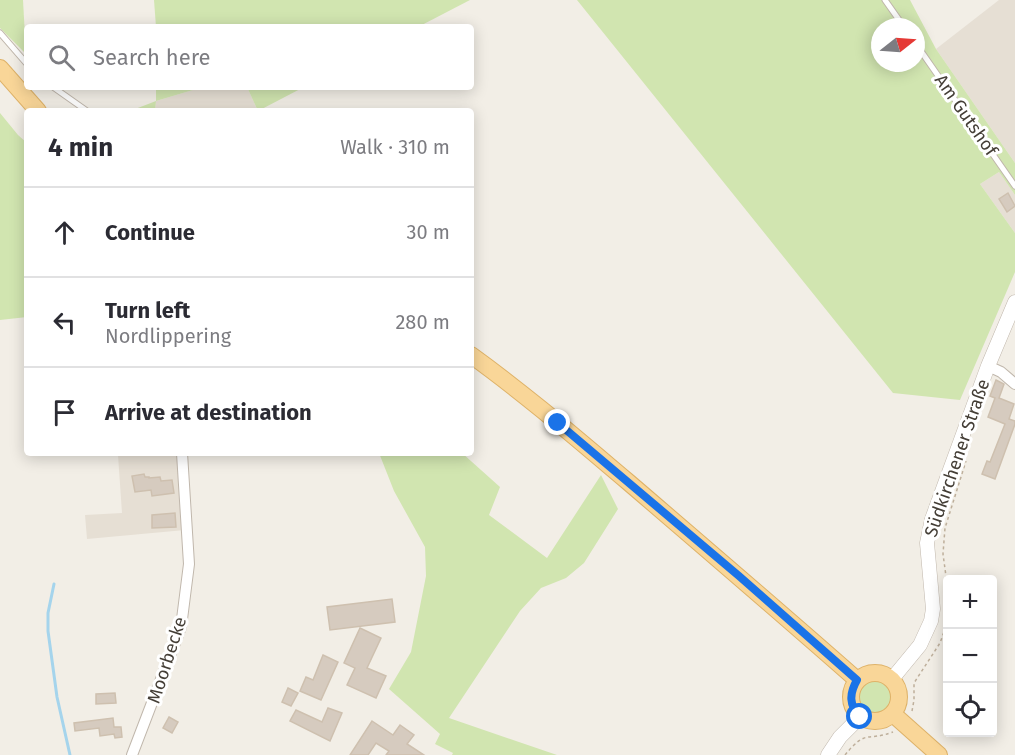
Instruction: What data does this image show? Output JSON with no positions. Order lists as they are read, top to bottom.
{
  "streets": {
    "street": ["Südkirchener Straße", "Moorbecke"],
    "lane": ["Am Gutshof"]
  },
  "north": "right",
  "page": {
    "search": "Search here",
    "heading": ["4 min", "Walk · 310 m"],
    "list": [
      ["Continue", "30 m"],
      ["Turn left", "Nordlippering", "280 m"],
      "Arrive at destination"
    ],
    "map_buttons": ["+", "−"]
  }
}
